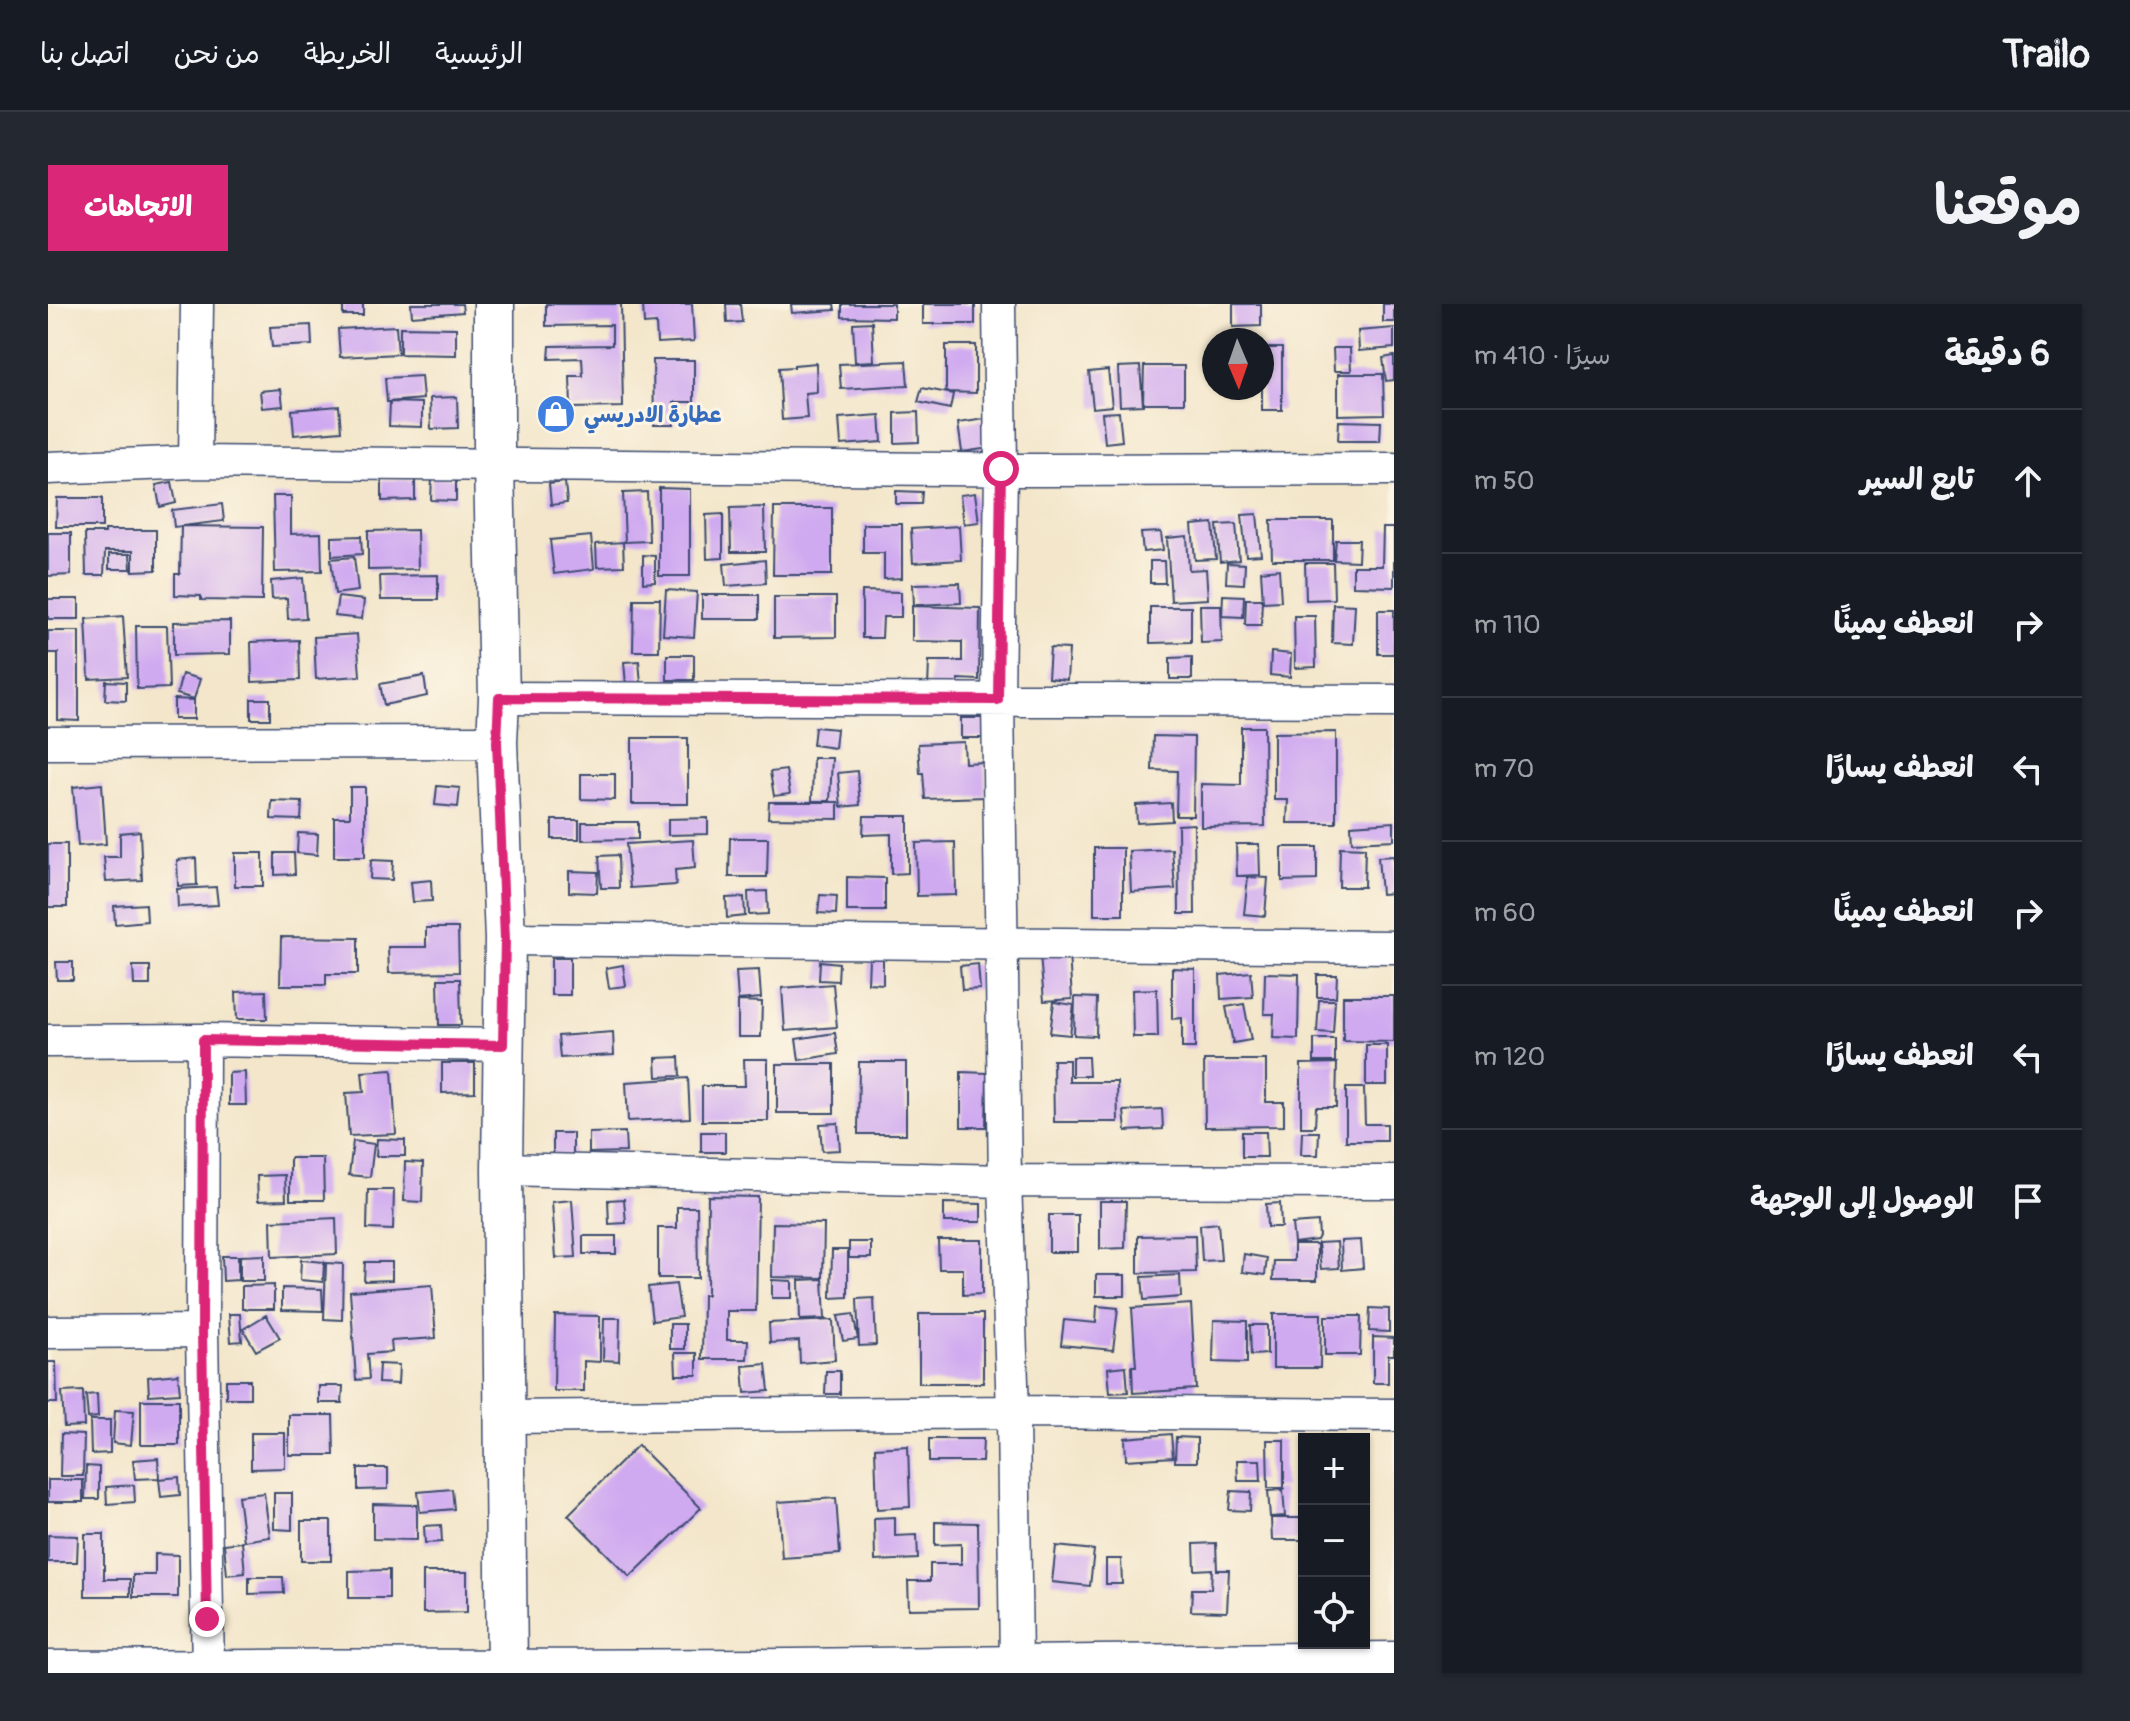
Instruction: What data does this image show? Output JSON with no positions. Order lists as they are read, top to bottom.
{
  "places": {
    "shop": ["عطارة الادريسي"]
  },
  "north": "bottom",
  "page": {
    "header": "Trailo",
    "nav": [
      "الرئيسية",
      "الخريطة",
      "من نحن",
      "اتصل بنا"
    ],
    "title": "موقعنا",
    "buttons": "الاتجاهات",
    "heading": ["6 دقيقة", "سيرًا · 410 m"],
    "list": [
      ["تابع السير", "50 m"],
      ["انعطف يمينًا", "110 m"],
      ["انعطف يسارًا", "70 m"],
      ["انعطف يمينًا", "60 m"],
      ["انعطف يسارًا", "120 m"],
      "الوصول إلى الوجهة"
    ],
    "map_buttons": ["+", "−"]
  }
}
